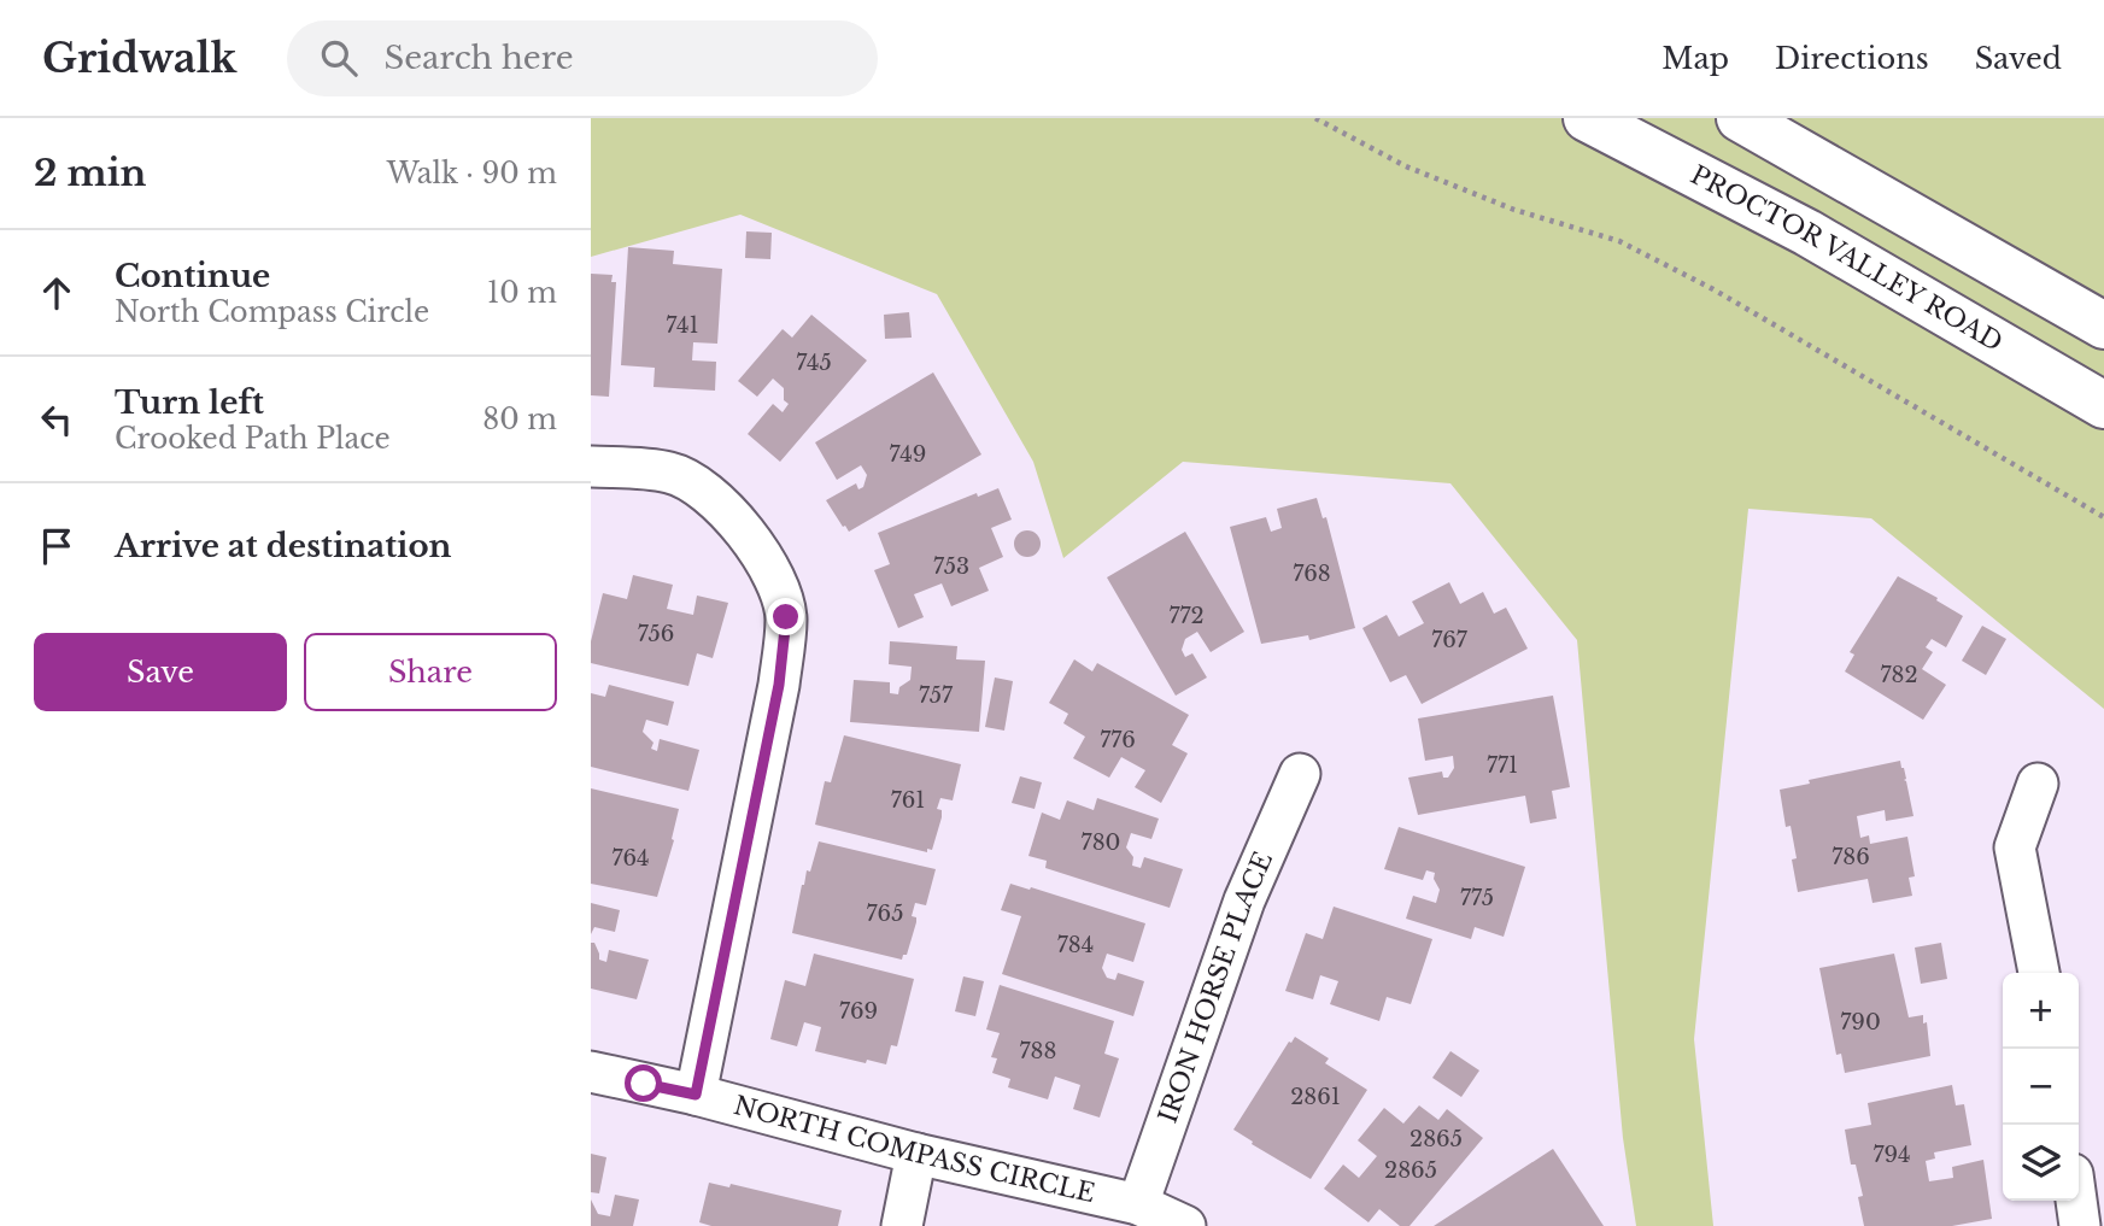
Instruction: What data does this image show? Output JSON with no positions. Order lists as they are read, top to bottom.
{
  "streets": {
    "street": ["PROCTOR VALLEY ROAD", "IRON HORSE PLACE", "NORTH COMPASS CIRCLE"]
  },
  "crossings": [
    ["IRON HORSE PLACE", "NORTH COMPASS CIRCLE"]
  ],
  "house_numbers": [
    "741",
    "745",
    "749",
    "753",
    "768",
    "772",
    "756",
    "767",
    "782",
    "757",
    "776",
    "771",
    "761",
    "780",
    "786",
    "764",
    "775",
    "765",
    "784",
    "769",
    "790",
    "788",
    "2861",
    "2865",
    "794",
    "2865"
  ],
  "page": {
    "header": "Gridwalk",
    "search": "Search here",
    "nav": ["Map", "Directions", "Saved"],
    "heading": ["2 min", "Walk · 90 m"],
    "list": [
      ["Continue", "North Compass Circle", "10 m"],
      ["Turn left", "Crooked Path Place", "80 m"],
      "Arrive at destination"
    ],
    "buttons": ["Save", "Share"],
    "map_buttons": ["+", "−"]
  }
}
